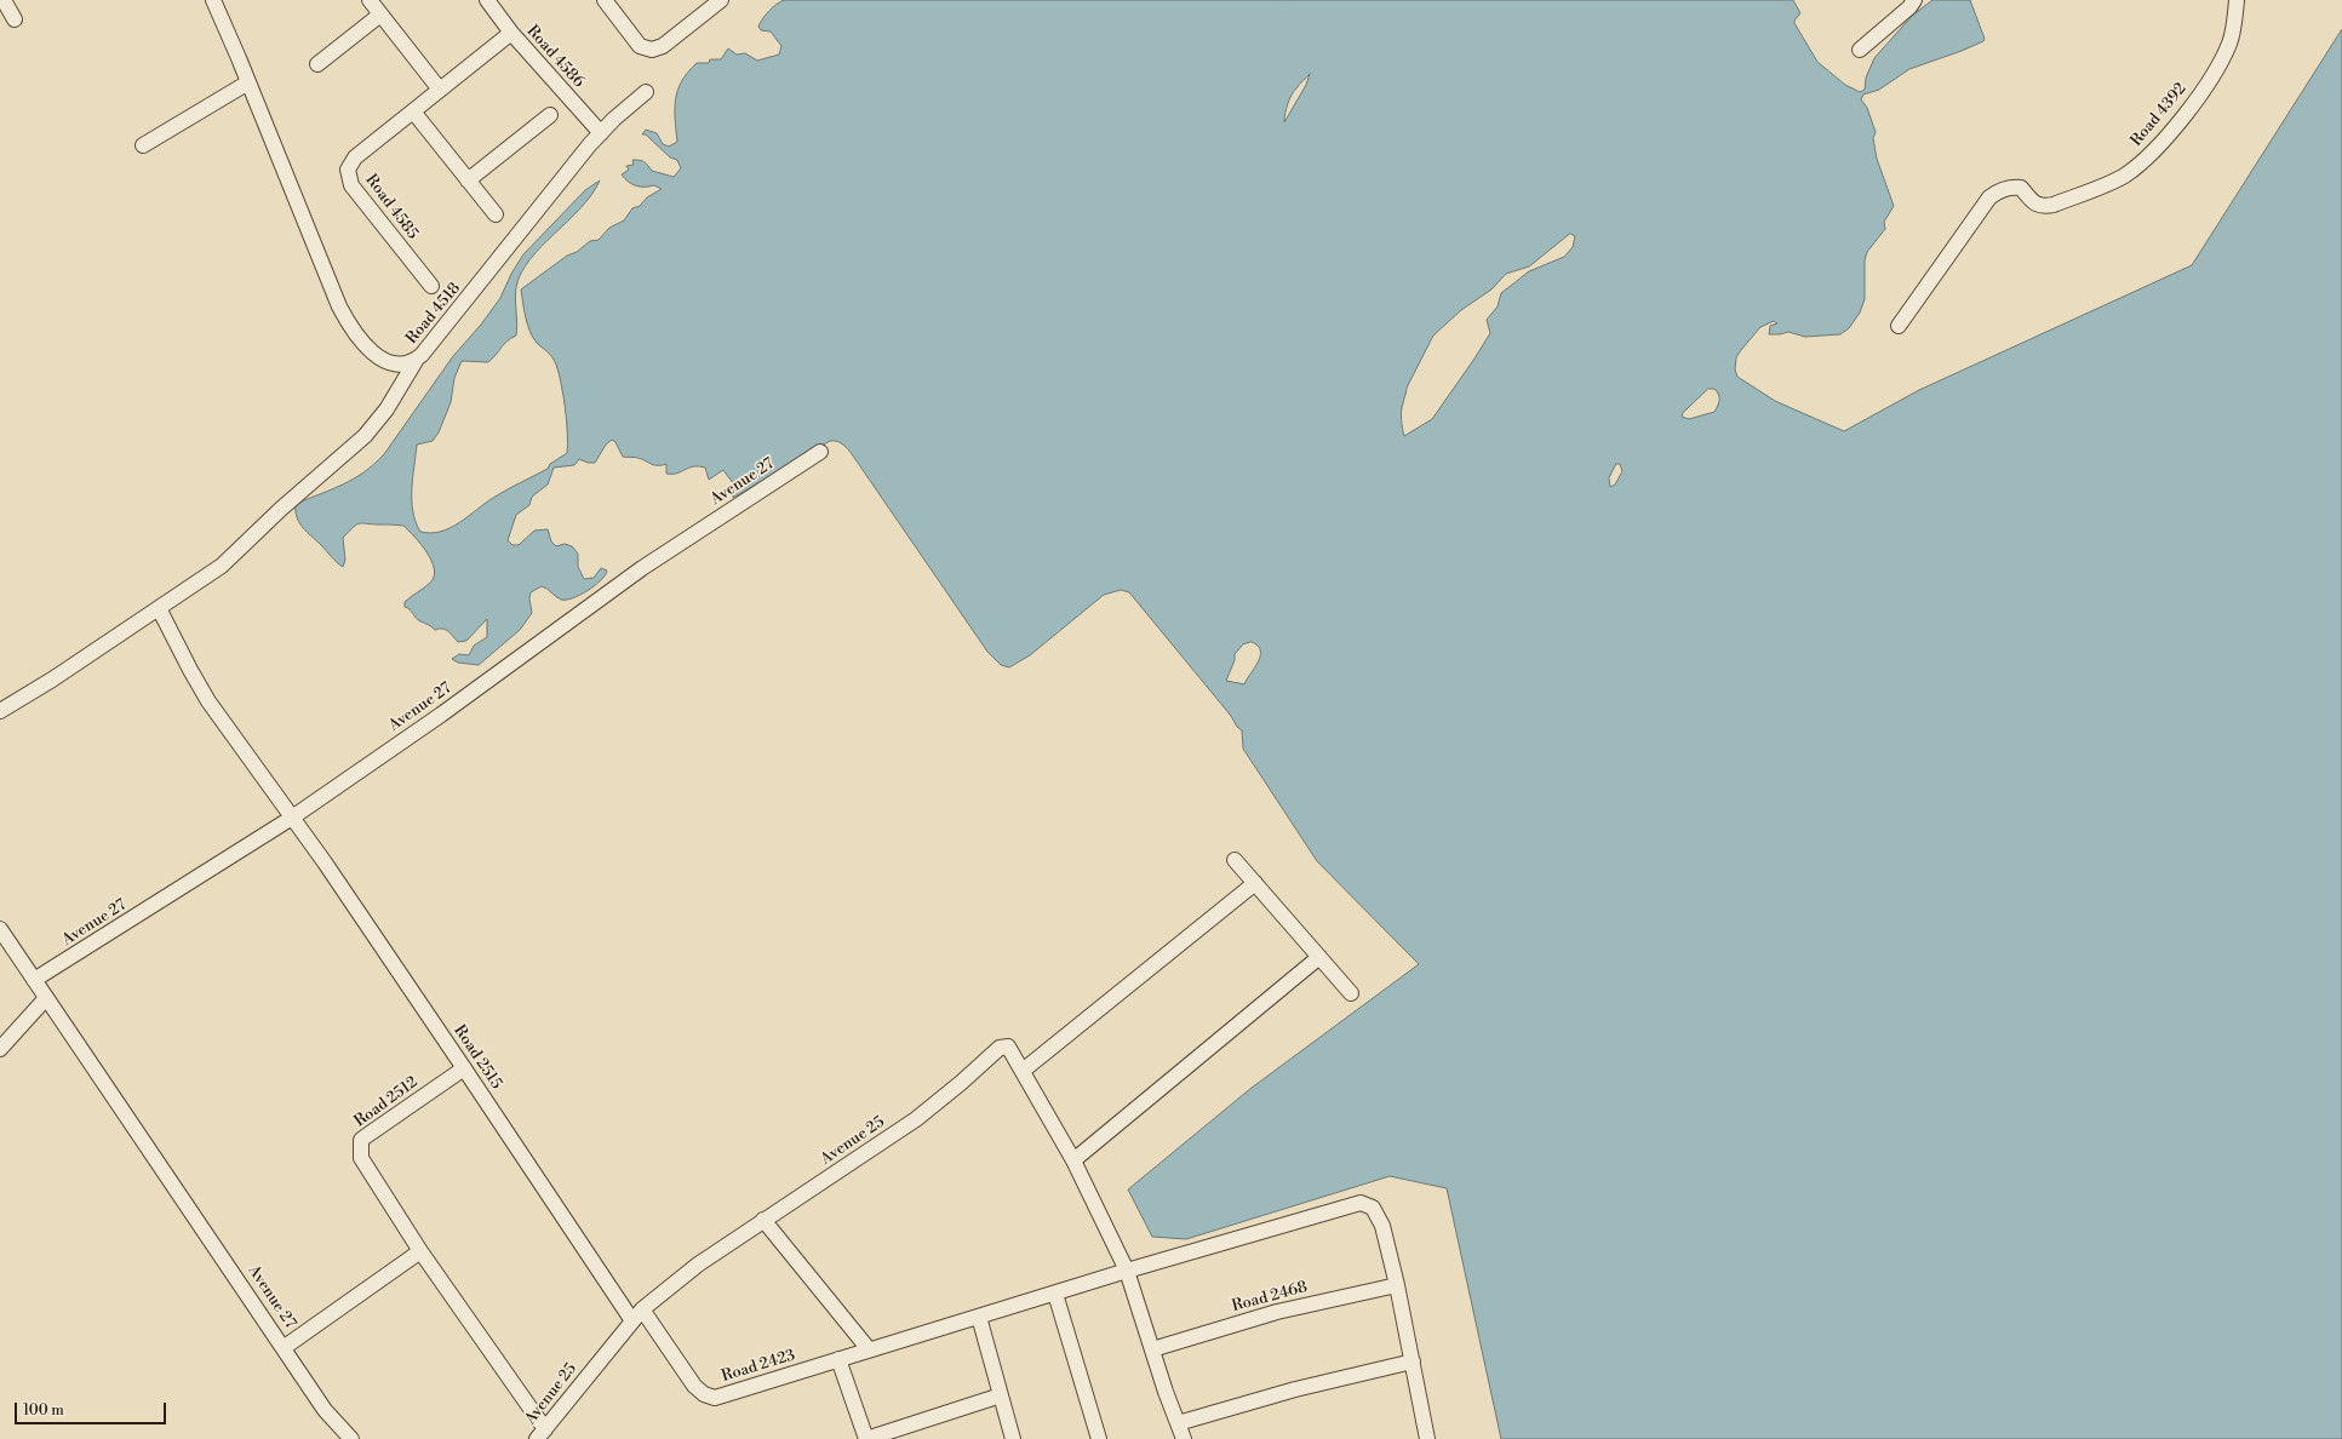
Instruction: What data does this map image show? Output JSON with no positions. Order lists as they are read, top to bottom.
{
  "streets": {
    "street": [
      "Road 4586",
      "Road 4392",
      "Road 4585",
      "Road 4518",
      "Avenue 27",
      "Road 2515",
      "Road 2512",
      "Avenue 25",
      "Road 2468",
      "Road 2423"
    ]
  },
  "crossings": [
    ["Road 4586", "Road 4585"],
    ["Road 4586", "Road 4518"],
    ["Avenue 27", "Road 2515"],
    ["Road 2515", "Road 2512"],
    ["Road 2515", "Avenue 25"],
    ["Road 2512", "Avenue 25"],
    ["Avenue 25", "Road 2468"],
    ["Avenue 25", "Road 2423"],
    ["Road 2468", "Road 2423"]
  ],
  "scale_bar": "100 m"
}
